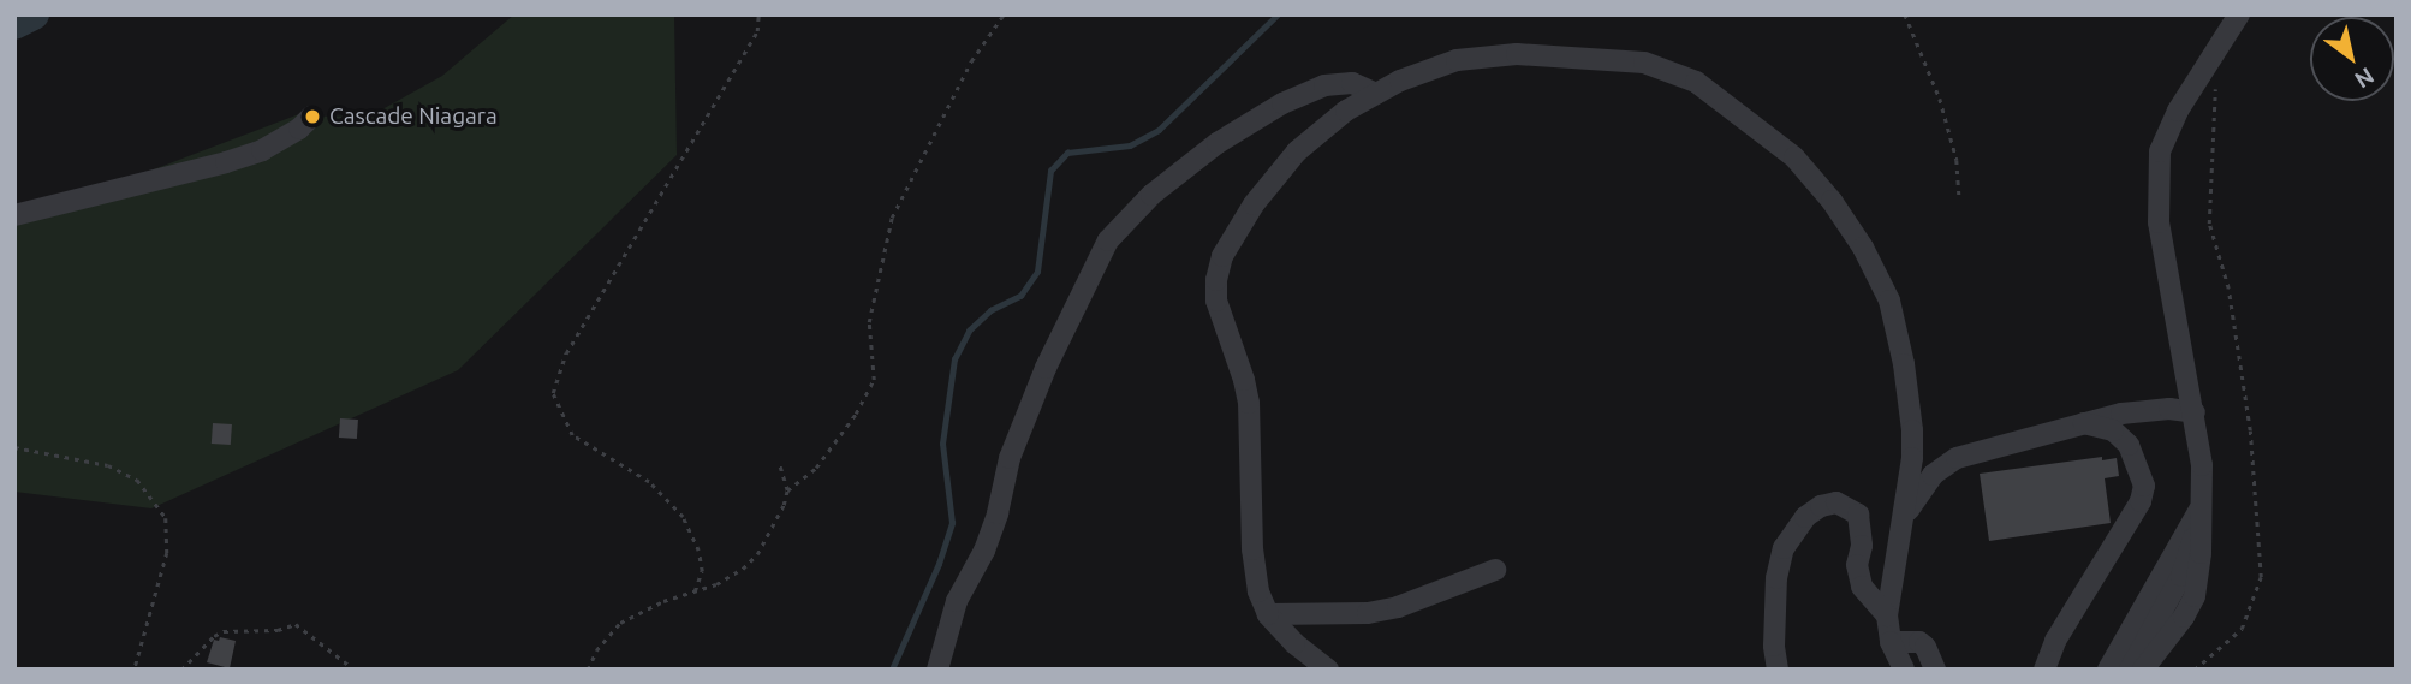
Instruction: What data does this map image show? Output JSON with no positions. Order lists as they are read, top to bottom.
{
  "places": ["Cascade Niagara"],
  "north": "bottom right"
}
